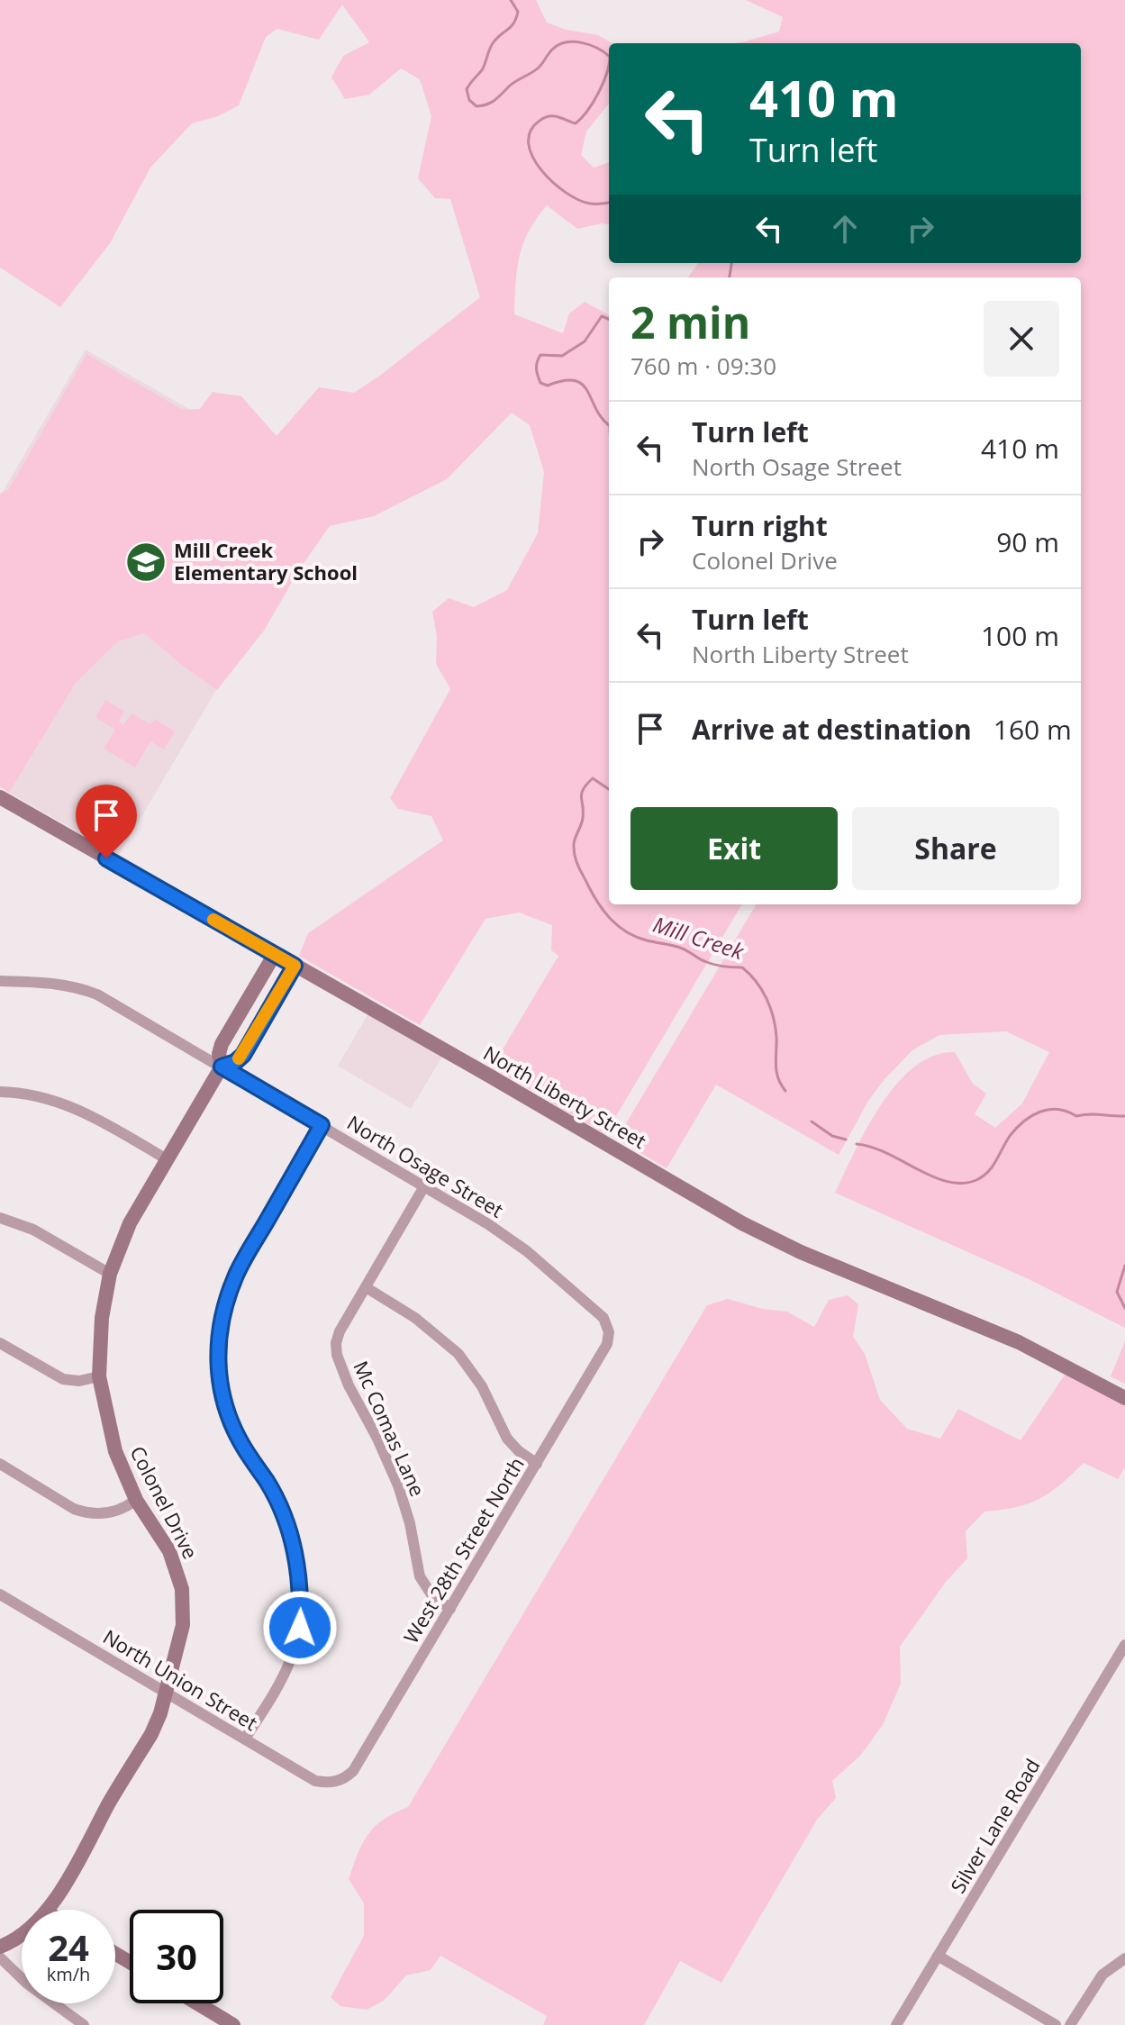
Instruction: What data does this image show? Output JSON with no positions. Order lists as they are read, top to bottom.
{
  "streets": {
    "main road": ["North Liberty Street", "Colonel Drive"],
    "street": [
      "North Osage Street",
      "Mc Comas Lane",
      "West 28th Street North",
      "North Union Street",
      "Silver Lane Road"
    ]
  },
  "crossings": [
    ["North Liberty Street", "Colonel Drive"],
    ["North Osage Street", "Mc Comas Lane"],
    ["North Osage Street", "Colonel Drive"],
    ["North Osage Street", "West 28th Street North"],
    ["Mc Comas Lane", "West 28th Street North"],
    ["Colonel Drive", "North Union Street"],
    ["West 28th Street North", "North Union Street"]
  ],
  "water": ["Mill Creek"],
  "places": {
    "school or university": ["Mill Creek Elementary School"]
  },
  "page": {
    "turn": ["410 m", "Turn left"],
    "heading": ["2 min", "760 m · 09:30"],
    "list": [
      {
        "name": "Turn left",
        "note": "North Osage Street",
        "value": "410 m"
      },
      {
        "name": "Turn right",
        "note": "Colonel Drive",
        "value": "90 m"
      },
      {
        "name": "Turn left",
        "note": "North Liberty Street",
        "value": "100 m"
      },
      {
        "name": "Arrive at destination",
        "value": "160 m"
      }
    ],
    "buttons": ["Exit", "Share"],
    "speed": "24 km/h",
    "limit": "30"
  }
}
